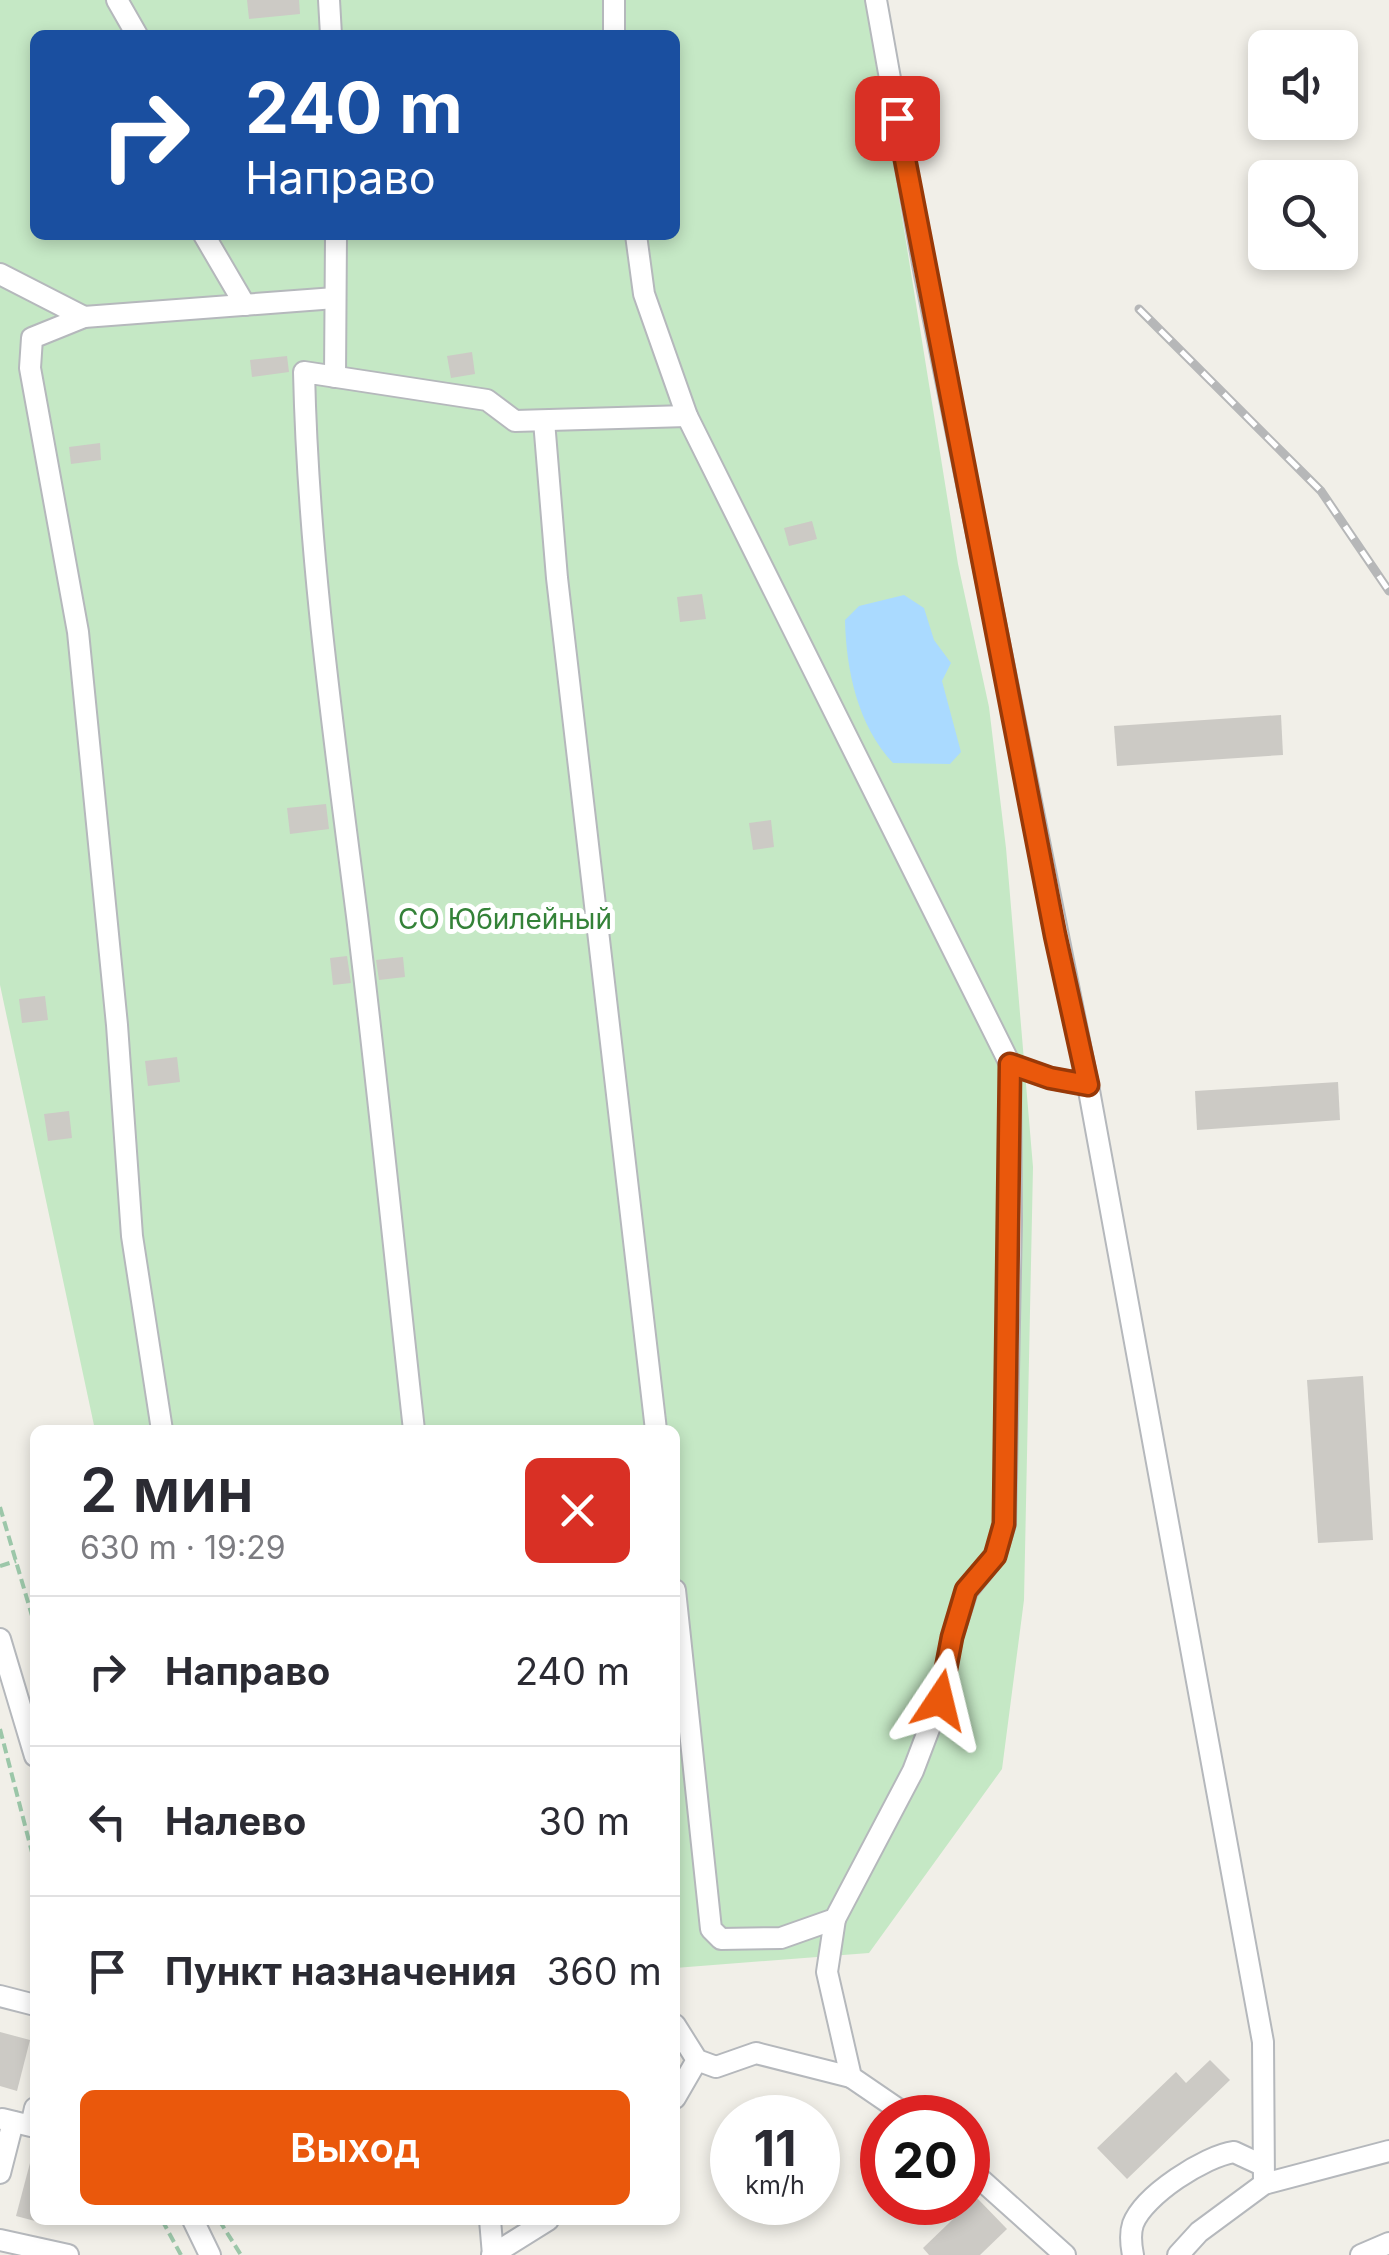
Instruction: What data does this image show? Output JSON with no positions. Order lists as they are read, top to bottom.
{
  "parks": ["СО Юбилейный"],
  "page": {
    "turn": ["240 m", "Направо"],
    "heading": ["2 мин", "630 m · 19:29"],
    "list": [
      {
        "name": "Направо",
        "value": "240 m"
      },
      {
        "name": "Налево",
        "value": "30 m"
      },
      {
        "name": "Пункт назначения",
        "value": "360 m"
      }
    ],
    "buttons": "Выход",
    "speed": "11 km/h",
    "limit": "20"
  }
}
